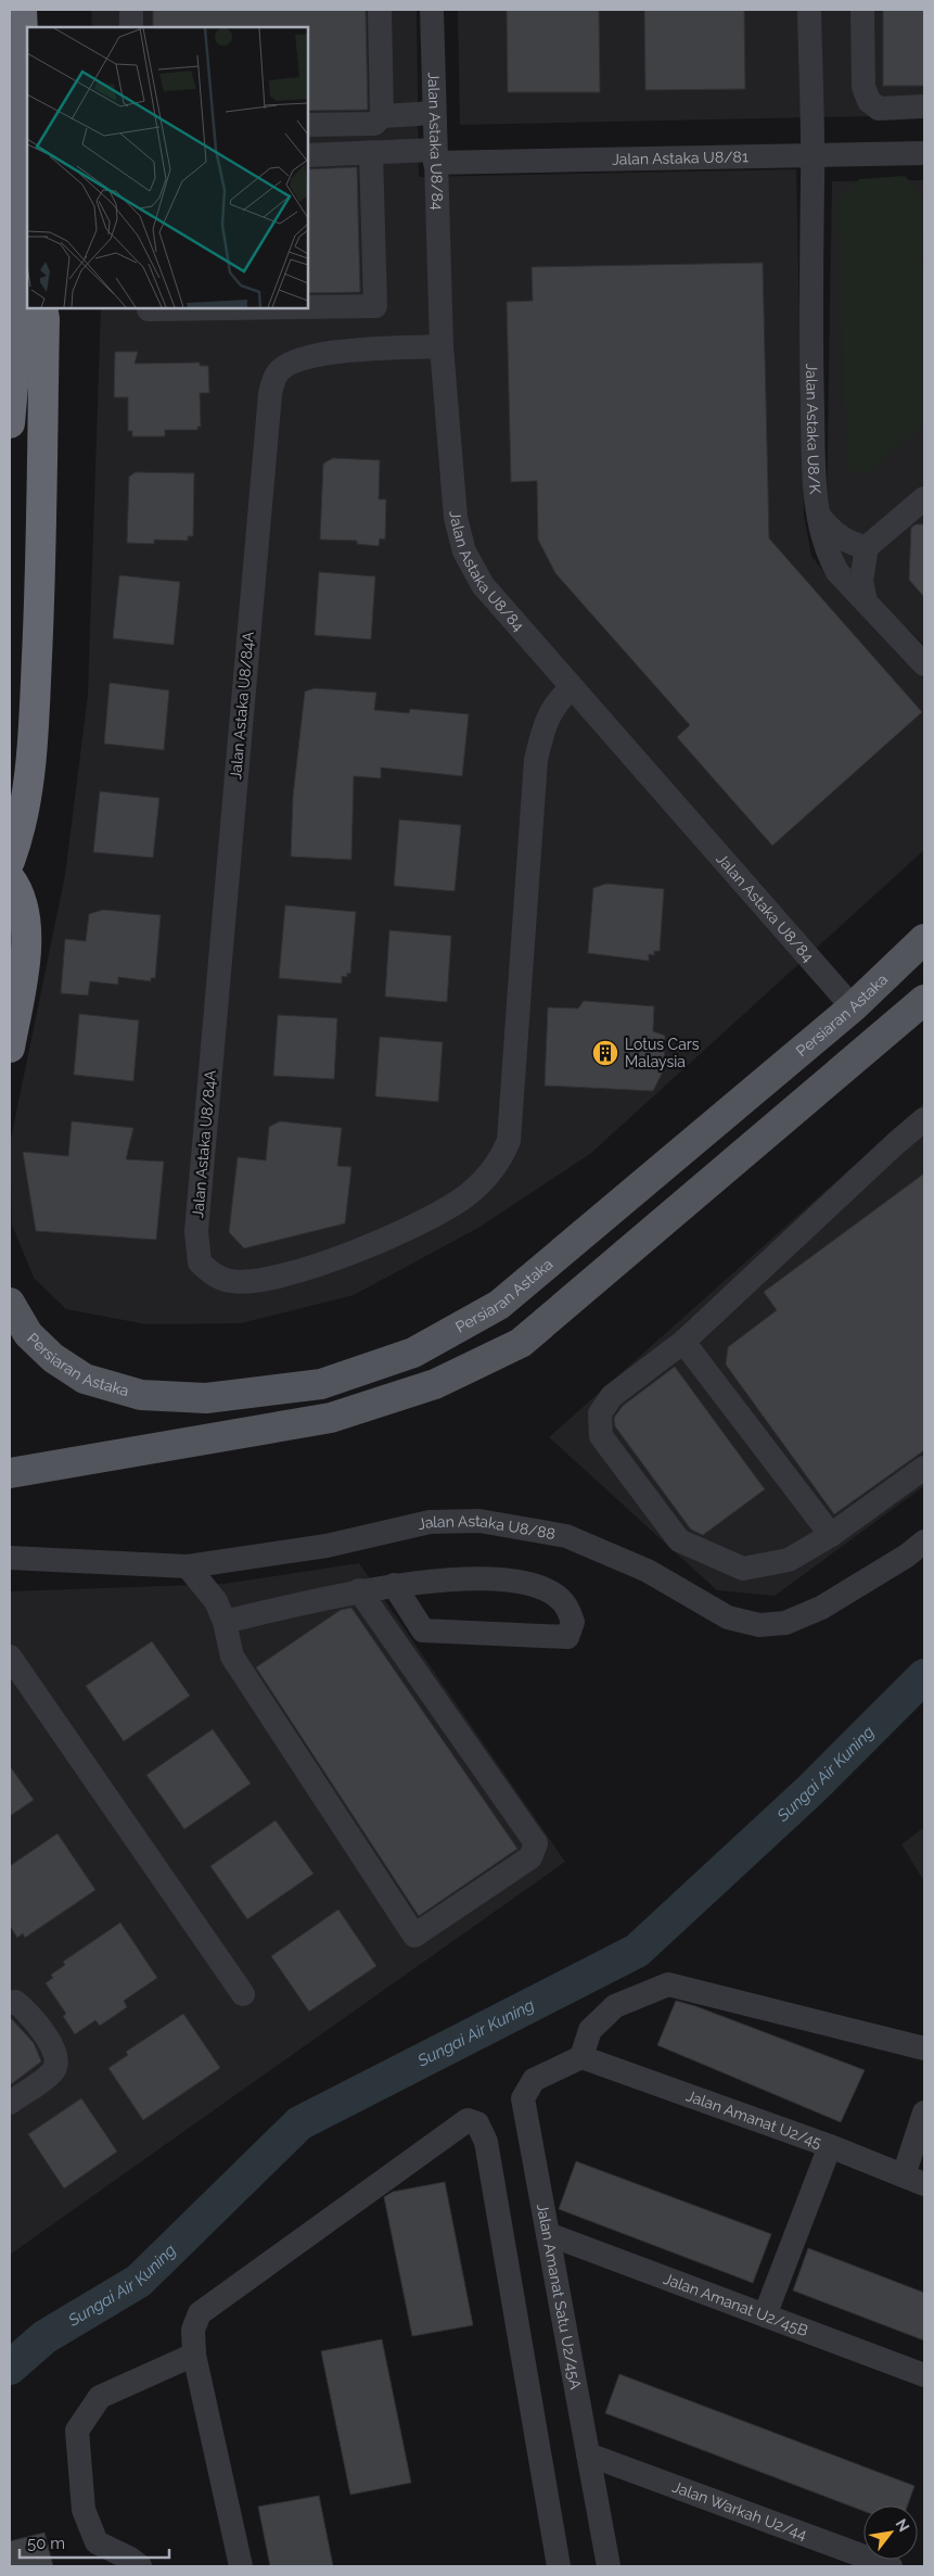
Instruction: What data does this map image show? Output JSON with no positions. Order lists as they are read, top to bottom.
{
  "streets": {
    "main road": ["Persiaran Astaka"],
    "street": [
      "Jalan Astaka U8/84",
      "Jalan Astaka U8/81",
      "Jalan Astaka U8/K",
      "Jalan Astaka U8/84A",
      "Jalan Astaka U8/88",
      "Jalan Amanat U2/45",
      "Jalan Amanat Satu U2/45A",
      "Jalan Amanat U2/45B",
      "Jalan Warkah U2/44"
    ]
  },
  "crossings": [
    ["Jalan Astaka U8/84", "Jalan Astaka U8/81"],
    ["Jalan Astaka U8/84", "Jalan Astaka U8/84A"],
    ["Jalan Astaka U8/84", "Persiaran Astaka"],
    ["Jalan Astaka U8/81", "Jalan Astaka U8/K"],
    ["Jalan Amanat U2/45", "Jalan Amanat Satu U2/45A"],
    ["Jalan Amanat Satu U2/45A", "Jalan Amanat U2/45B"],
    ["Jalan Amanat Satu U2/45A", "Jalan Warkah U2/44"]
  ],
  "water": ["Sungai Air Kuning"],
  "places": {
    "building": ["Lotus Cars Malaysia"]
  },
  "scale_bar": "50 m",
  "north": "top right"
}
